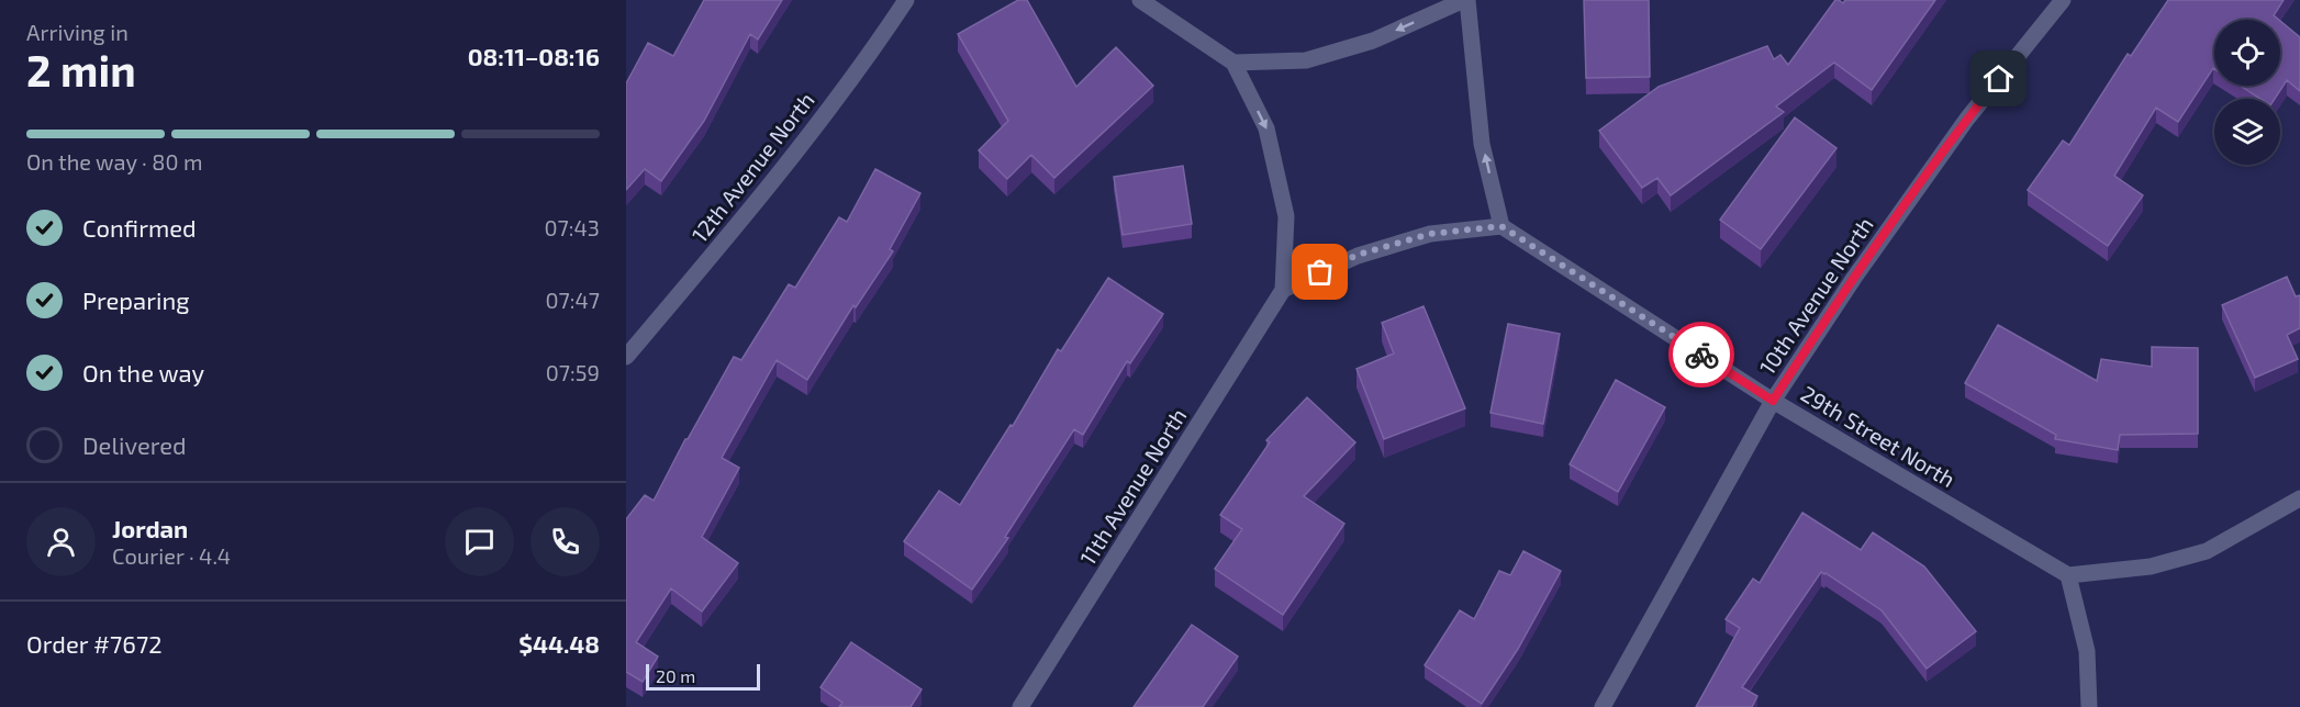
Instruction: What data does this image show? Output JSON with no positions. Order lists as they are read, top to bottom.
{
  "streets": {
    "street": [
      "12th Avenue North",
      "10th Avenue North",
      "29th Street North",
      "11th Avenue North"
    ]
  },
  "crossings": [
    ["10th Avenue North", "29th Street North"]
  ],
  "scale_bar": "20 m",
  "page": {
    "heading": ["2 min", "Arriving in", "08:11–08:16"],
    "panel": [
      "Jordan",
      "Courier · 4.4",
      "Order #7672",
      "$44.48"
    ],
    "bar": "On the way · 80 m",
    "list": [
      ["Confirmed", "07:43"],
      ["Preparing", "07:47"],
      ["On the way", "07:59"],
      "Delivered"
    ],
    "scale": "20 m"
  }
}
